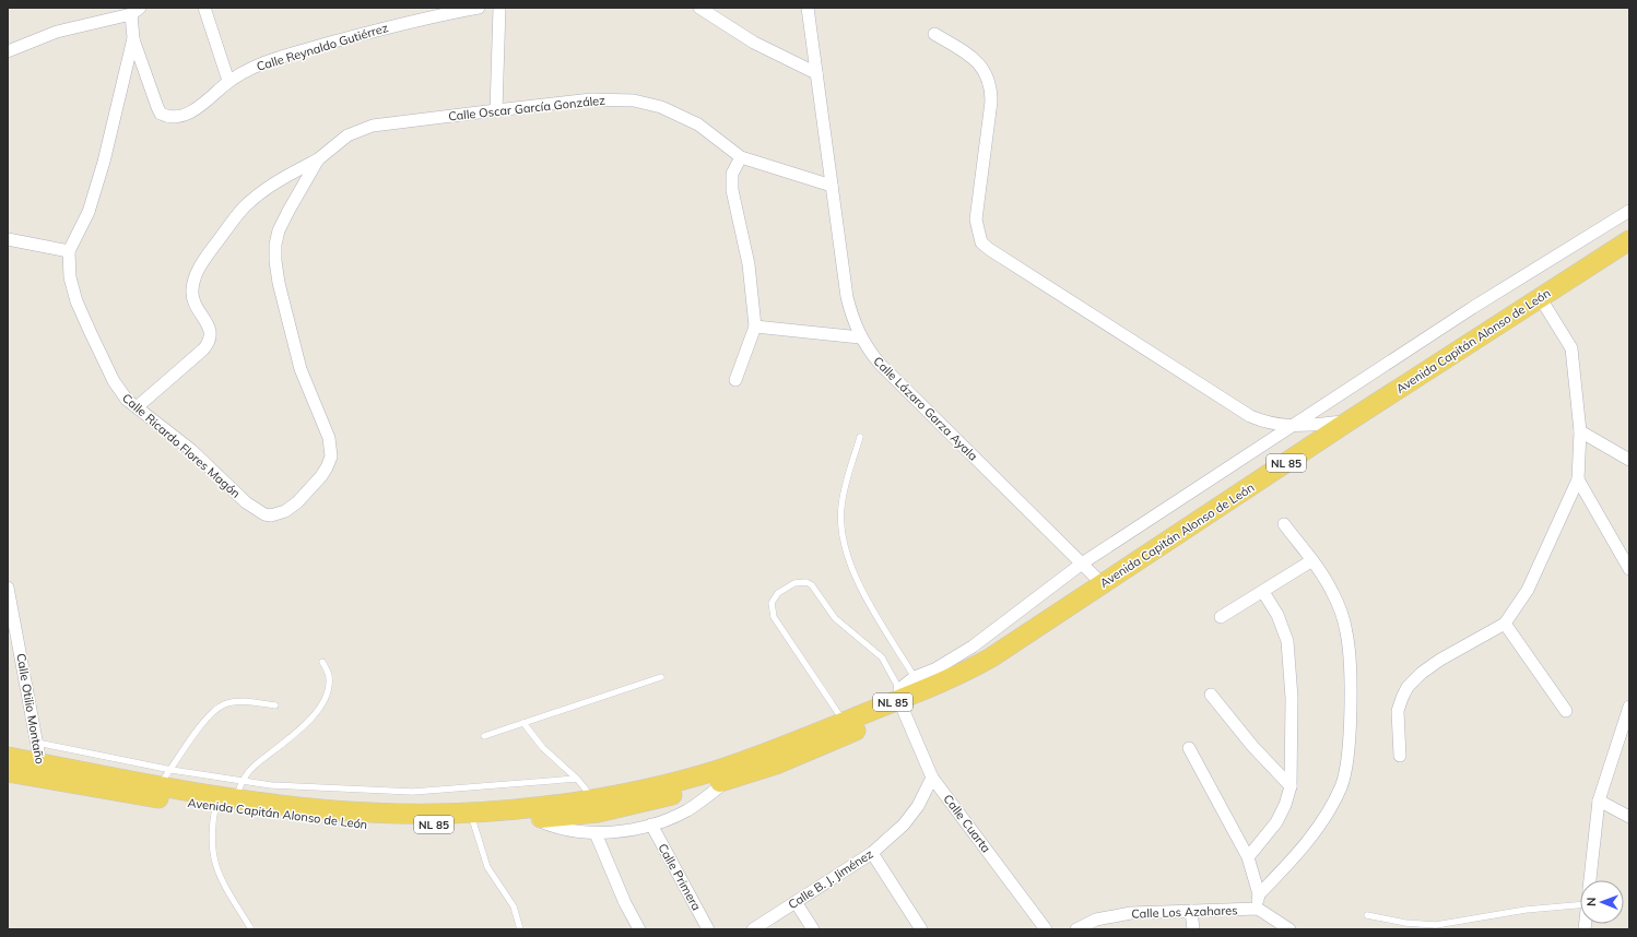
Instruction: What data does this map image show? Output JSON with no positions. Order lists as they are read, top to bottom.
{
  "streets": {
    "main road": ["Avenida Capitán Alonso de León", "NL 85"],
    "street": [
      "Calle Reynaldo Gutiérrez",
      "Calle Oscar García González",
      "Calle Lázaro Garza Ayala",
      "Calle Ricardo Flores Magón",
      "Calle Otilio Montaño",
      "Calle Cuarta",
      "Calle Primera",
      "Calle B. J. Jiménez",
      "Calle Los Azahares"
    ]
  },
  "crossings": [
    ["Calle Reynaldo Gutiérrez", "Calle Ricardo Flores Magón"],
    ["Calle Oscar García González", "Calle Lázaro Garza Ayala"],
    ["Calle Oscar García González", "Calle Ricardo Flores Magón"],
    ["Avenida Capitán Alonso de León", "Calle Lázaro Garza Ayala"],
    ["Avenida Capitán Alonso de León", "Calle Otilio Montaño"],
    ["Avenida Capitán Alonso de León", "Calle Cuarta"],
    ["Calle Cuarta", "Calle B. J. Jiménez"]
  ],
  "north": "left"
}
